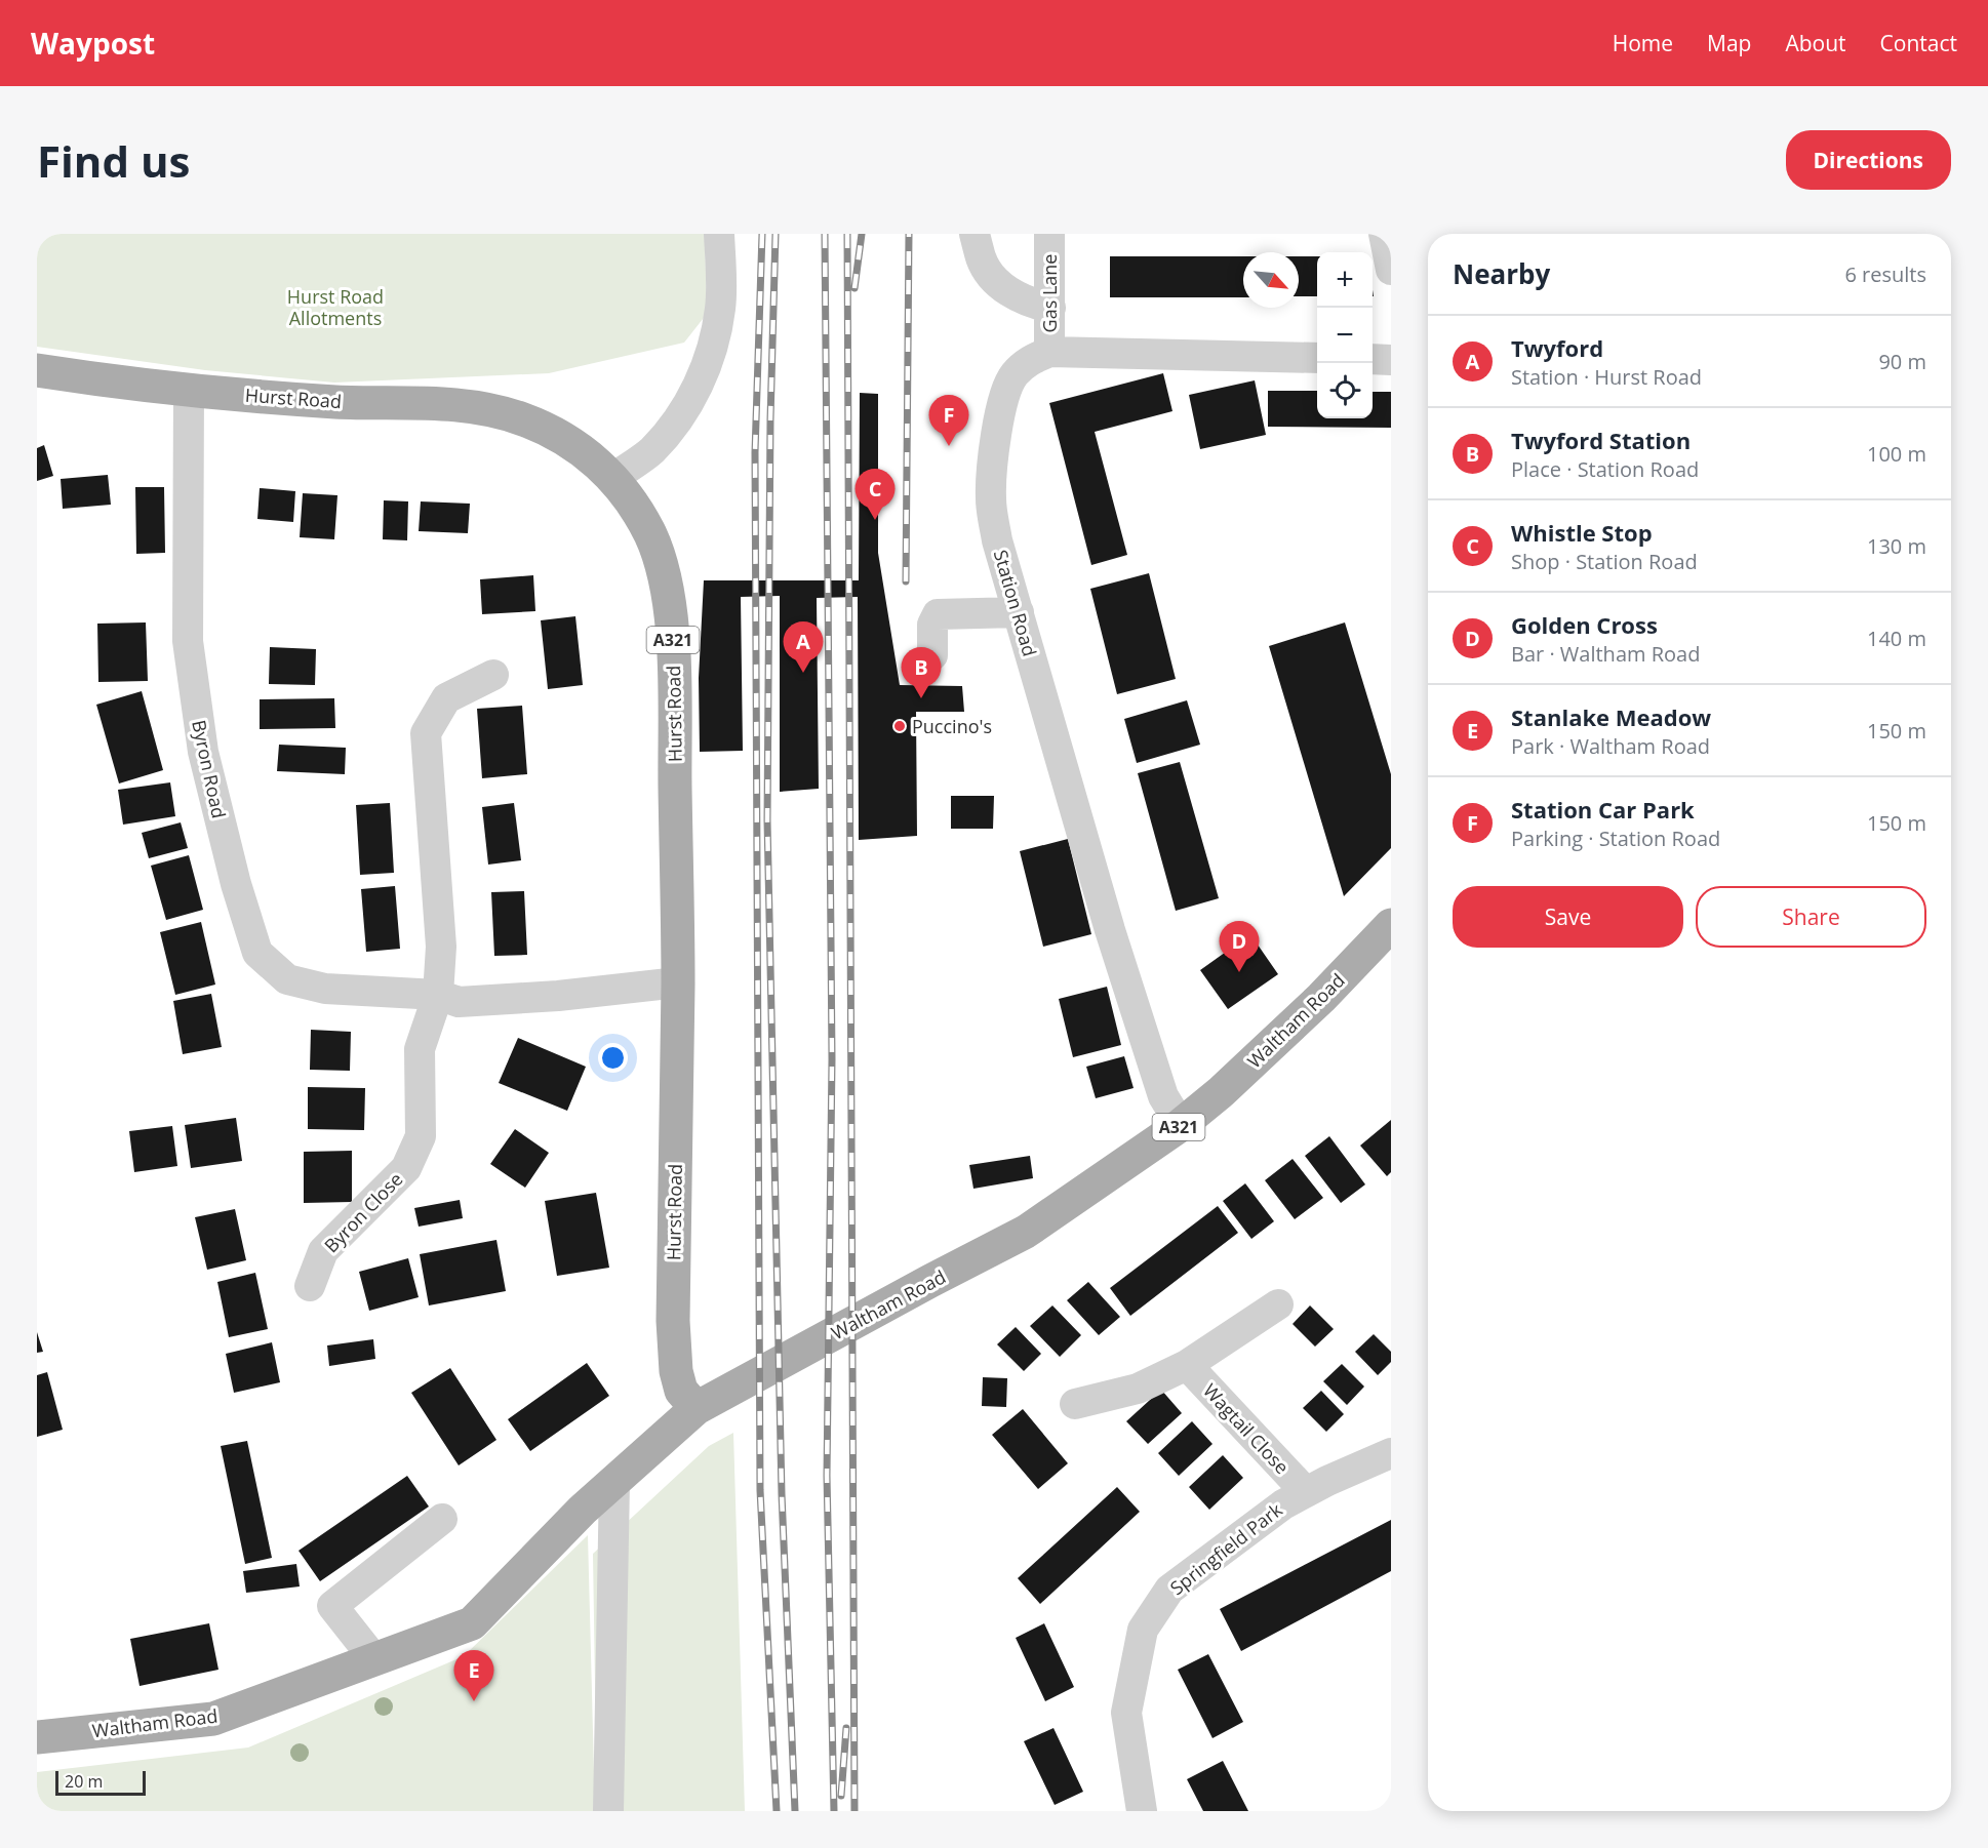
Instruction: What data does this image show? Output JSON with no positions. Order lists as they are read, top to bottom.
{
  "streets": {
    "main road": ["Hurst Road", "A321", "Waltham Road"],
    "street": [
      "Gas Lane",
      "Station Road",
      "Byron Road",
      "Byron Close",
      "Wagtail Close",
      "Springfield Park"
    ]
  },
  "crossings": [
    ["Gas Lane", "Station Road"],
    ["Hurst Road", "Byron Road"],
    ["Hurst Road", "Waltham Road"],
    ["Station Road", "Waltham Road"],
    ["Byron Road", "Byron Close"],
    ["Wagtail Close", "Springfield Park"]
  ],
  "parks": ["Hurst Road Allotments"],
  "places": ["Puccino's"],
  "scale_bar": "20 m",
  "north": "bottom right",
  "page": {
    "header": "Waypost",
    "nav": [
      "Home",
      "Map",
      "About",
      "Contact"
    ],
    "buttons": [
      "Directions",
      ["Save", "Share"]
    ],
    "title": "Find us",
    "heading": ["Nearby", "6 results"],
    "map_buttons": ["+", "−"],
    "list": [
      {
        "mark": "A",
        "name": "Twyford",
        "note": "Station · Hurst Road",
        "value": "90 m"
      },
      {
        "mark": "B",
        "name": "Twyford Station",
        "note": "Place · Station Road",
        "value": "100 m"
      },
      {
        "mark": "C",
        "name": "Whistle Stop",
        "note": "Shop · Station Road",
        "value": "130 m"
      },
      {
        "mark": "D",
        "name": "Golden Cross",
        "note": "Bar · Waltham Road",
        "value": "140 m"
      },
      {
        "mark": "E",
        "name": "Stanlake Meadow",
        "note": "Park · Waltham Road",
        "value": "150 m"
      },
      {
        "mark": "F",
        "name": "Station Car Park",
        "note": "Parking · Station Road",
        "value": "150 m"
      }
    ],
    "pins": [
      "F",
      "C",
      "A",
      "B",
      "D",
      "E"
    ],
    "scale": "20 m"
  }
}
